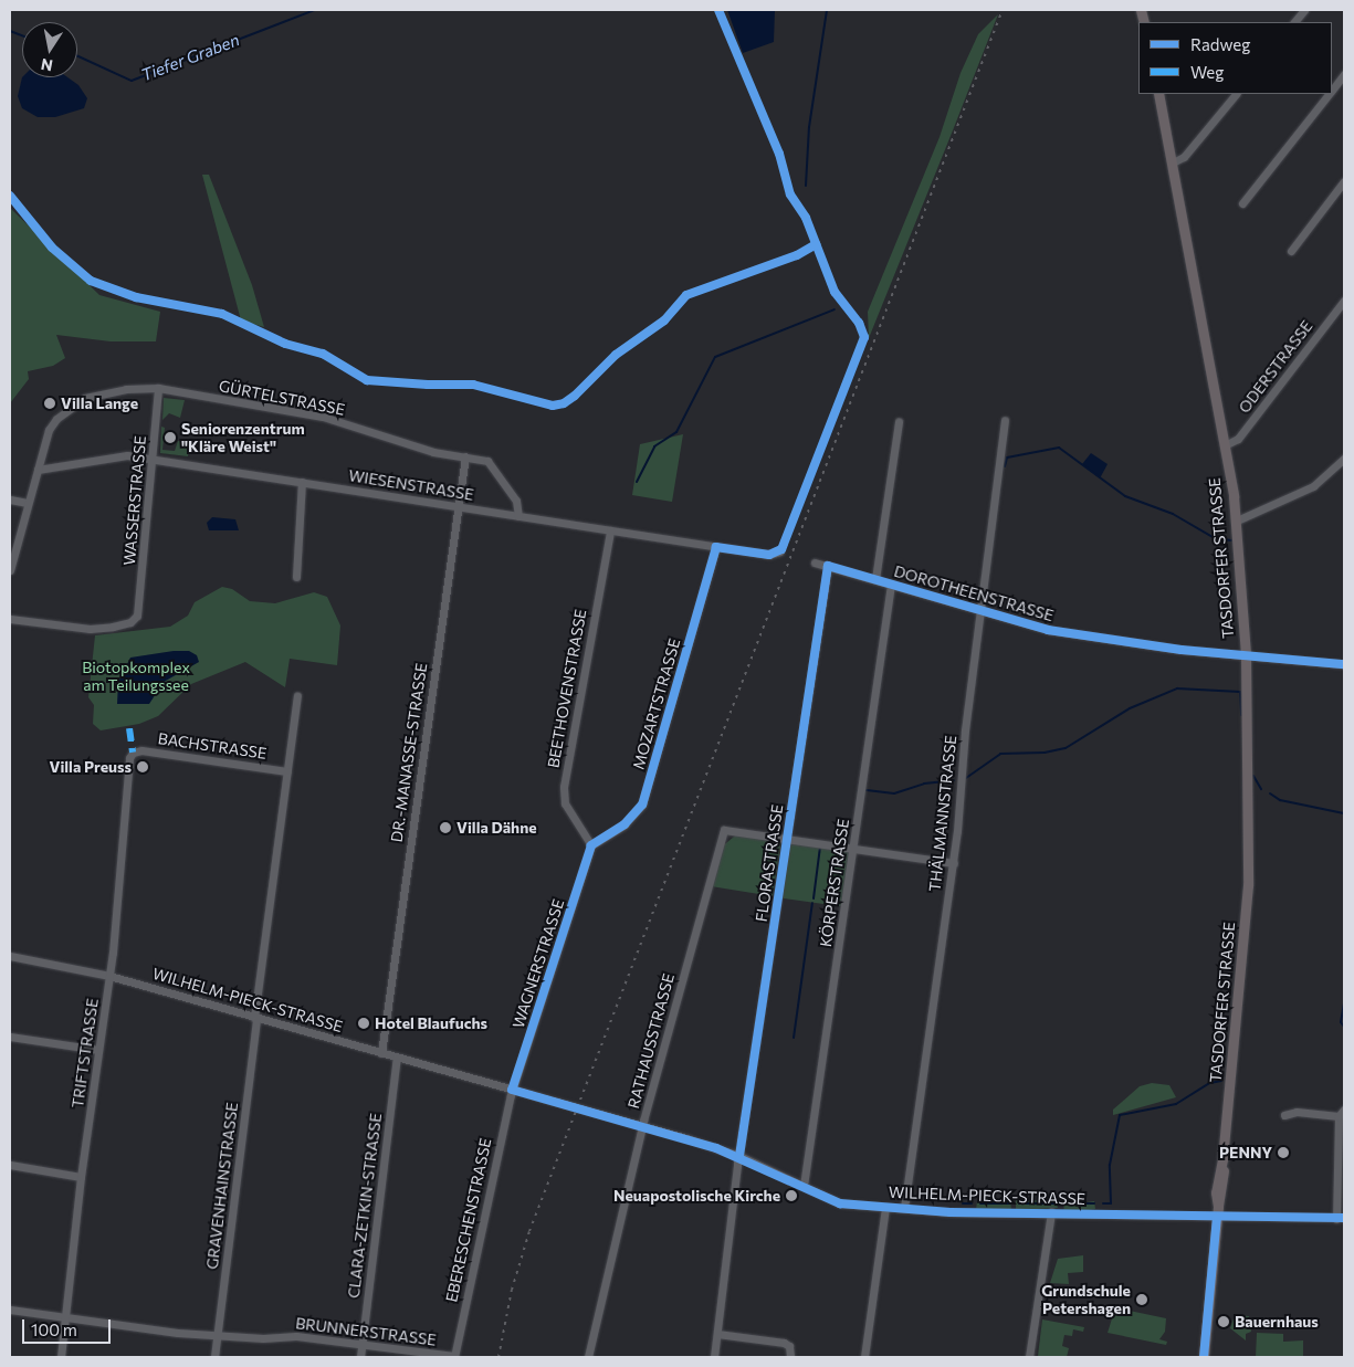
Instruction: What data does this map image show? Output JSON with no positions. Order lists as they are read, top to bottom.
{
  "streets": {
    "main road": ["TASDORFER STRASSE"],
    "street": [
      "ODERSTRASSE",
      "GÜRTELSTRASSE",
      "WIESENSTRASSE",
      "WASSERSTRASSE",
      "DOROTHEENSTRASSE",
      "BEETHOVENSTRASSE",
      "MOZARTSTRASSE",
      "BACHSTRASSE",
      "DR.-MANASSE-STRASSE",
      "THÄLMANNSTRASSE",
      "FLORASTRASSE",
      "KÖRPERSTRASSE",
      "WAGNERSTRASSE",
      "WILHELM-PIECK-STRASSE",
      "RATHAUSSTRASSE",
      "TRIFTSTRASSE",
      "GRAVENHAINSTRASSE",
      "CLARA-ZETKIN-STRASSE",
      "EBERESCHENSTRASSE",
      "BRUNNERSTRASSE"
    ]
  },
  "crossings": [
    ["ODERSTRASSE", "TASDORFER STRASSE"],
    ["GÜRTELSTRASSE", "WIESENSTRASSE"],
    ["GÜRTELSTRASSE", "WASSERSTRASSE"],
    ["GÜRTELSTRASSE", "DR.-MANASSE-STRASSE"],
    ["WIESENSTRASSE", "WASSERSTRASSE"],
    ["WIESENSTRASSE", "BEETHOVENSTRASSE"],
    ["WIESENSTRASSE", "MOZARTSTRASSE"],
    ["WIESENSTRASSE", "DR.-MANASSE-STRASSE"],
    ["TASDORFER STRASSE", "DOROTHEENSTRASSE"],
    ["TASDORFER STRASSE", "WILHELM-PIECK-STRASSE"],
    ["DOROTHEENSTRASSE", "THÄLMANNSTRASSE"],
    ["DOROTHEENSTRASSE", "FLORASTRASSE"],
    ["DOROTHEENSTRASSE", "KÖRPERSTRASSE"],
    ["BEETHOVENSTRASSE", "MOZARTSTRASSE"],
    ["BEETHOVENSTRASSE", "WAGNERSTRASSE"],
    ["MOZARTSTRASSE", "WAGNERSTRASSE"],
    ["BACHSTRASSE", "TRIFTSTRASSE"],
    ["BACHSTRASSE", "GRAVENHAINSTRASSE"],
    ["DR.-MANASSE-STRASSE", "WILHELM-PIECK-STRASSE"],
    ["THÄLMANNSTRASSE", "WILHELM-PIECK-STRASSE"],
    ["FLORASTRASSE", "WILHELM-PIECK-STRASSE"],
    ["FLORASTRASSE", "RATHAUSSTRASSE"],
    ["KÖRPERSTRASSE", "WILHELM-PIECK-STRASSE"],
    ["WAGNERSTRASSE", "WILHELM-PIECK-STRASSE"],
    ["WAGNERSTRASSE", "EBERESCHENSTRASSE"],
    ["WILHELM-PIECK-STRASSE", "RATHAUSSTRASSE"],
    ["WILHELM-PIECK-STRASSE", "TRIFTSTRASSE"],
    ["WILHELM-PIECK-STRASSE", "GRAVENHAINSTRASSE"],
    ["WILHELM-PIECK-STRASSE", "CLARA-ZETKIN-STRASSE"],
    ["WILHELM-PIECK-STRASSE", "EBERESCHENSTRASSE"],
    ["TRIFTSTRASSE", "BRUNNERSTRASSE"],
    ["GRAVENHAINSTRASSE", "BRUNNERSTRASSE"],
    ["CLARA-ZETKIN-STRASSE", "BRUNNERSTRASSE"],
    ["EBERESCHENSTRASSE", "BRUNNERSTRASSE"]
  ],
  "water": ["Tiefer Graben"],
  "parks": ["Biotopkomplex am Teilungssee"],
  "places": [
    "Villa Lange",
    "Seniorenzentrum \"Kläre Weist\"",
    "Villa Preuss",
    "Villa Dähne",
    "Hotel Blaufuchs",
    "PENNY",
    "Neuapostolische Kirche",
    "Grundschule Petershagen",
    "Bauernhaus"
  ],
  "legend": ["Radweg", "Weg"],
  "scale_bar": "100 m",
  "north": "bottom"
}
